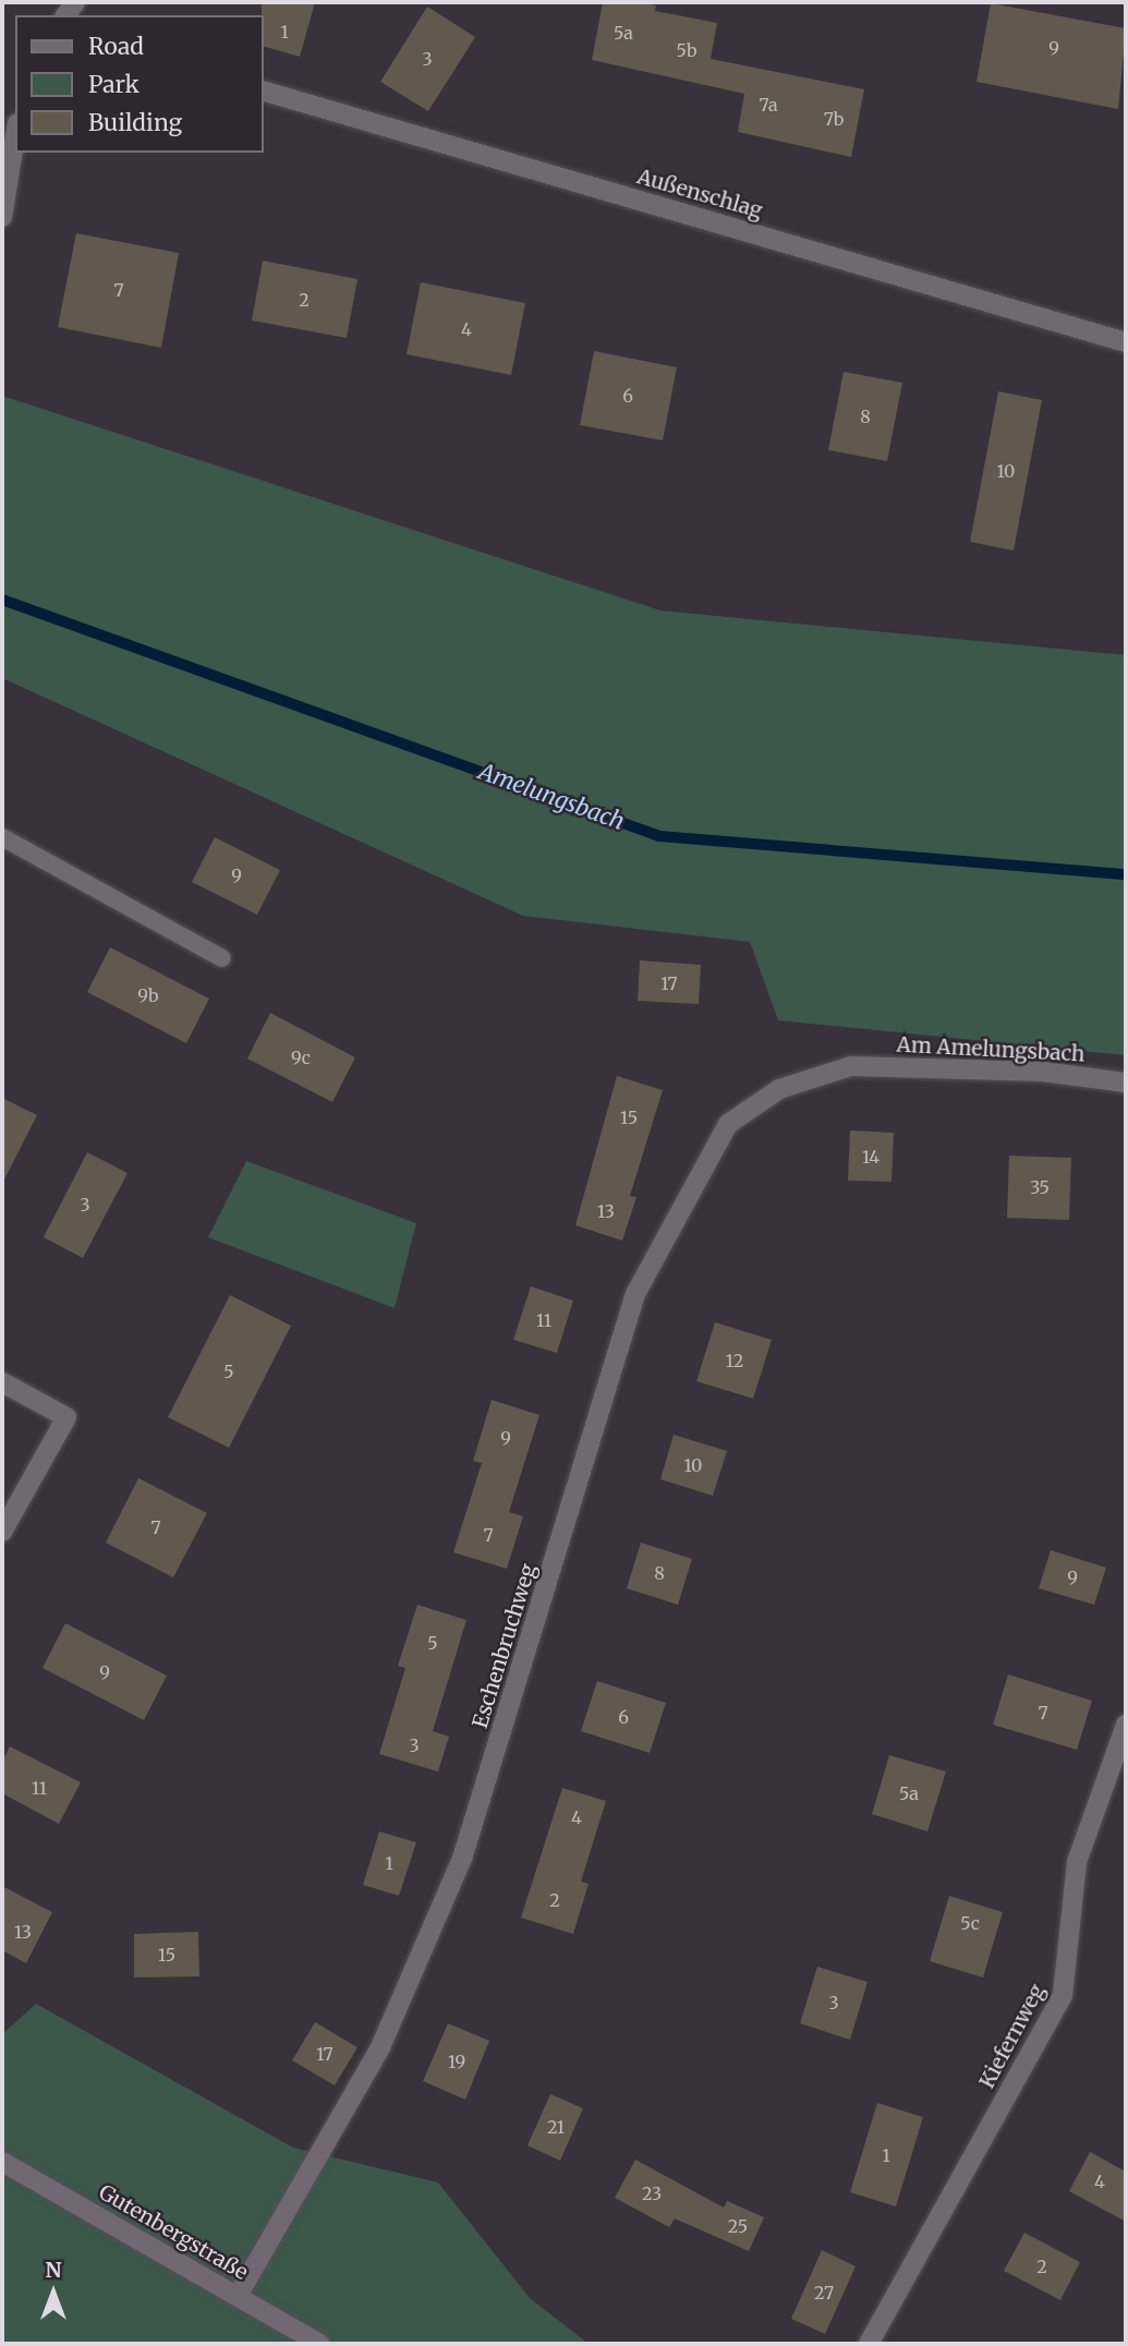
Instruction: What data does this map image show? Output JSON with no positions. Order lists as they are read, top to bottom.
{
  "streets": {
    "street": [
      "Außenschlag",
      "Am Amelungsbach",
      "Eschenbruchweg",
      "Kiefernweg",
      "Gutenbergstraße"
    ]
  },
  "crossings": [
    ["Am Amelungsbach", "Eschenbruchweg"],
    ["Eschenbruchweg", "Gutenbergstraße"]
  ],
  "water": ["Amelungsbach"],
  "house_numbers": [
    "1",
    "5a",
    "9",
    "5b",
    "3",
    "7a",
    "7b",
    "7",
    "2",
    "4",
    "6",
    "8",
    "10",
    "9",
    "17",
    "9b",
    "9c",
    "15",
    "14",
    "35",
    "3",
    "13",
    "11",
    "12",
    "5",
    "9",
    "10",
    "7",
    "7",
    "8",
    "9",
    "5",
    "9",
    "7",
    "6",
    "3",
    "11",
    "5a",
    "4",
    "1",
    "2",
    "5c",
    "13",
    "15",
    "3",
    "17",
    "19",
    "21",
    "1",
    "4",
    "23",
    "25",
    "2",
    "27"
  ],
  "legend": ["Road", "Park", "Building"],
  "north": "top"
}
